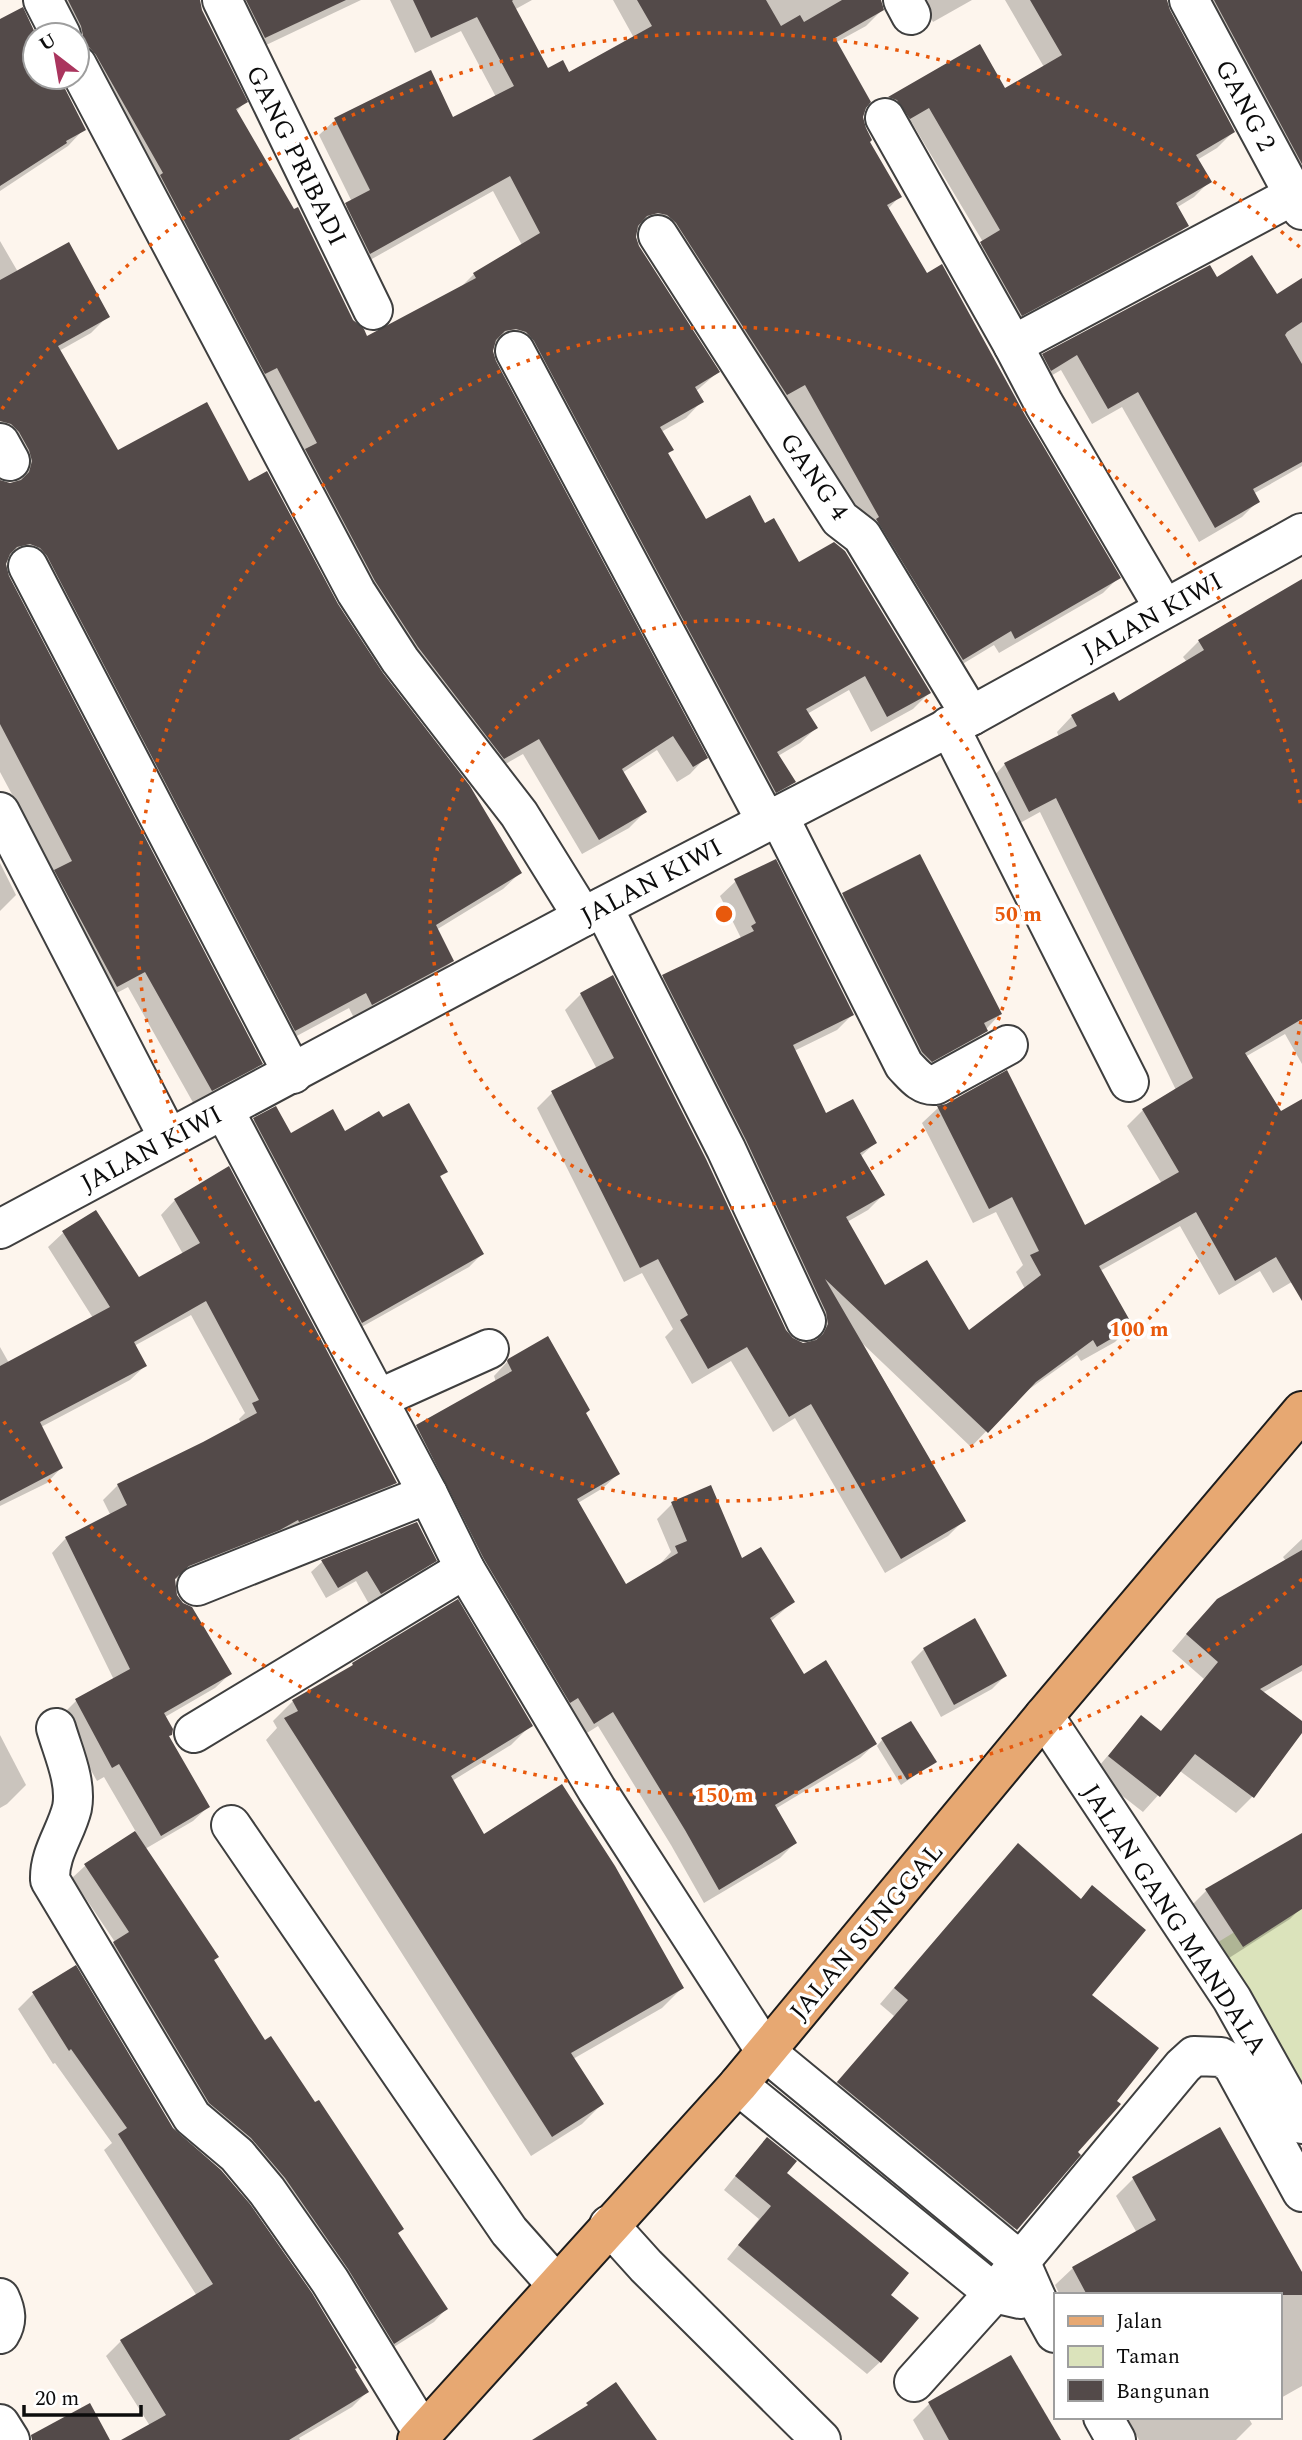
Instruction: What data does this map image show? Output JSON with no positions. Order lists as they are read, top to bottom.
{
  "streets": {
    "main road": ["JALAN SUNGGAL"],
    "street": [
      "GANG 2",
      "GANG PRIBADI",
      "GANG 4",
      "JALAN KIWI",
      "JALAN GANG MANDALA"
    ]
  },
  "crossings": [
    ["GANG 4", "JALAN KIWI"],
    ["JALAN GANG MANDALA", "JALAN SUNGGAL"]
  ],
  "legend": ["Jalan", "Taman", "Bangunan"],
  "scale_bar": "20 m",
  "north": "top left",
  "rings": ["50 m", "100 m", "150 m"]
}
